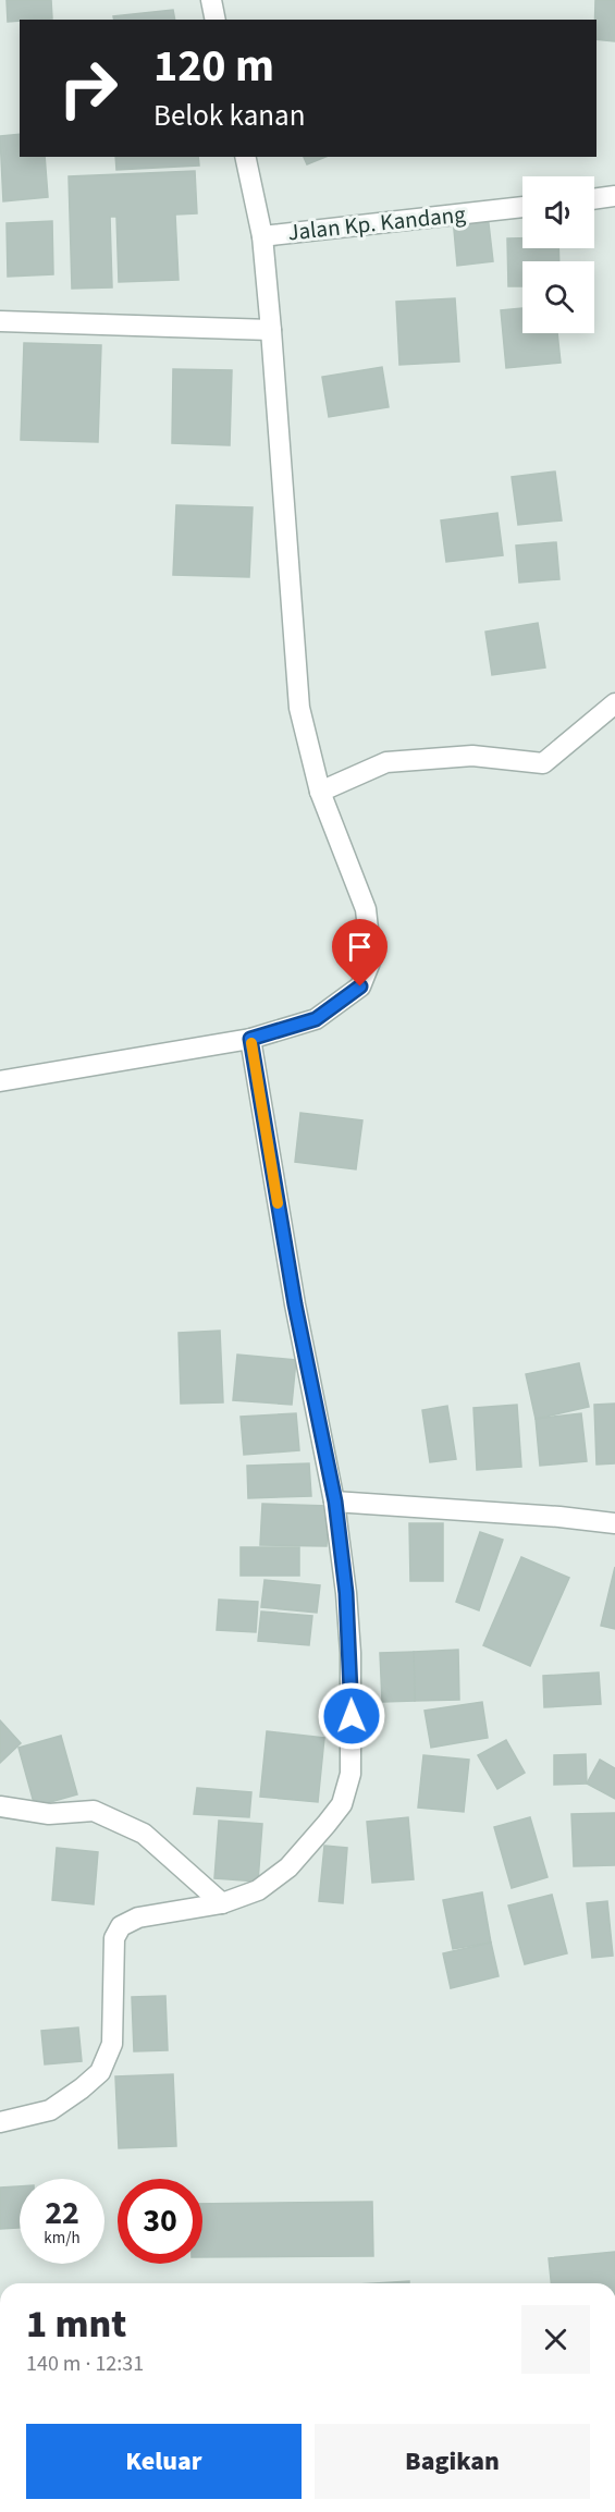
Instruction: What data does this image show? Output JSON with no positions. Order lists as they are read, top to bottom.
{
  "streets": {
    "street": ["Jalan Kp. Kandang"]
  },
  "page": {
    "turn": ["120 m", "Belok kanan"],
    "speed": "22 km/h",
    "limit": "30",
    "heading": ["1 mnt", "140 m · 12:31"],
    "buttons": ["Keluar", "Bagikan"]
  }
}
